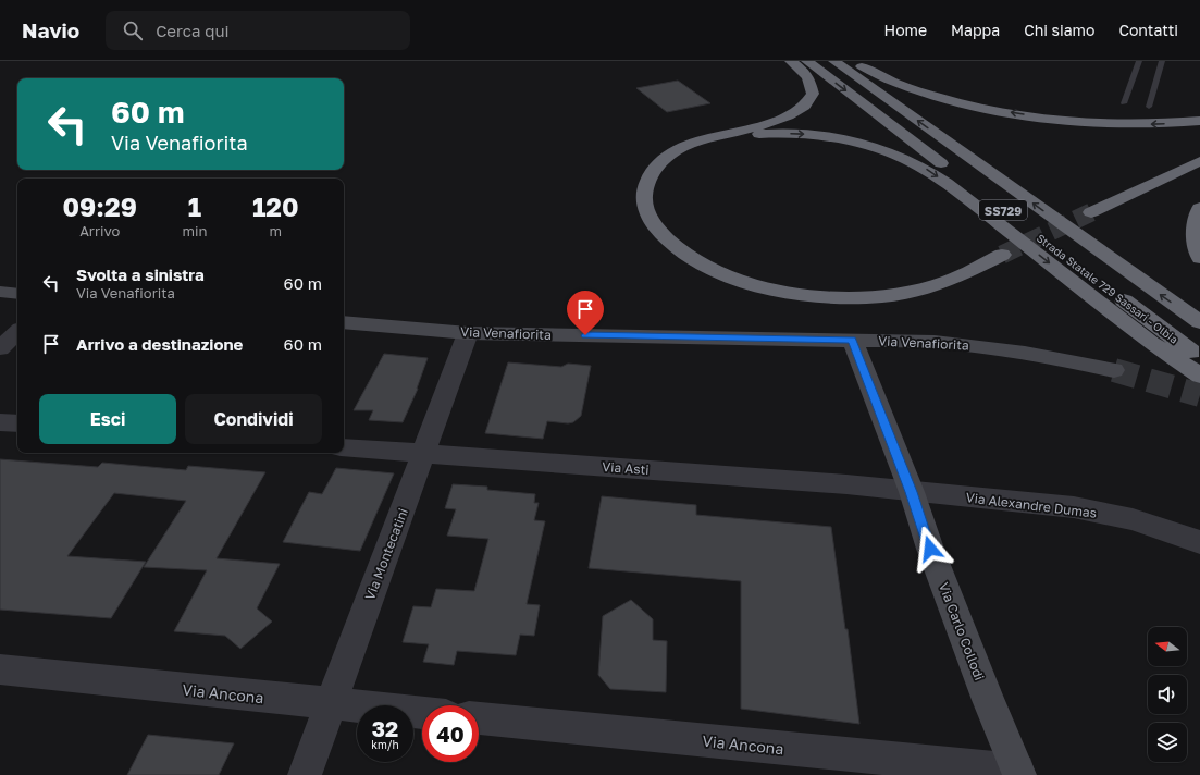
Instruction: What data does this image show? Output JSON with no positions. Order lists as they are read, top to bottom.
{
  "streets": {
    "highway": ["SS729", "Strada Statale 729 Sassari - Olbia"],
    "street": [
      "Via Venafiorita",
      "Via Asti",
      "Via Alexandre Dumas",
      "Via Montecatini",
      "Via Carlo Collodi",
      "Via Ancona"
    ]
  },
  "crossings": [
    ["Via Venafiorita", "Via Montecatini"],
    ["Via Venafiorita", "Via Carlo Collodi"],
    ["Via Asti", "Via Alexandre Dumas"],
    ["Via Asti", "Via Montecatini"],
    ["Via Asti", "Via Carlo Collodi"],
    ["Via Alexandre Dumas", "Via Carlo Collodi"],
    ["Via Montecatini", "Via Ancona"],
    ["Via Carlo Collodi", "Via Ancona"]
  ],
  "north": "left",
  "page": {
    "header": "Navio",
    "search": "Cerca qui",
    "nav": [
      "Home",
      "Mappa",
      "Chi siamo",
      "Contatti"
    ],
    "turn": ["60 m", "Via Venafiorita"],
    "eta": [
      "09:29",
      "Arrivo",
      "1",
      "min",
      "120",
      "m"
    ],
    "list": [
      {
        "name": "Svolta a sinistra",
        "note": "Via Venafiorita",
        "value": "60 m"
      },
      {
        "name": "Arrivo a destinazione",
        "value": "60 m"
      }
    ],
    "buttons": ["Esci", "Condividi"],
    "speed": "32 km/h",
    "limit": "40"
  }
}
